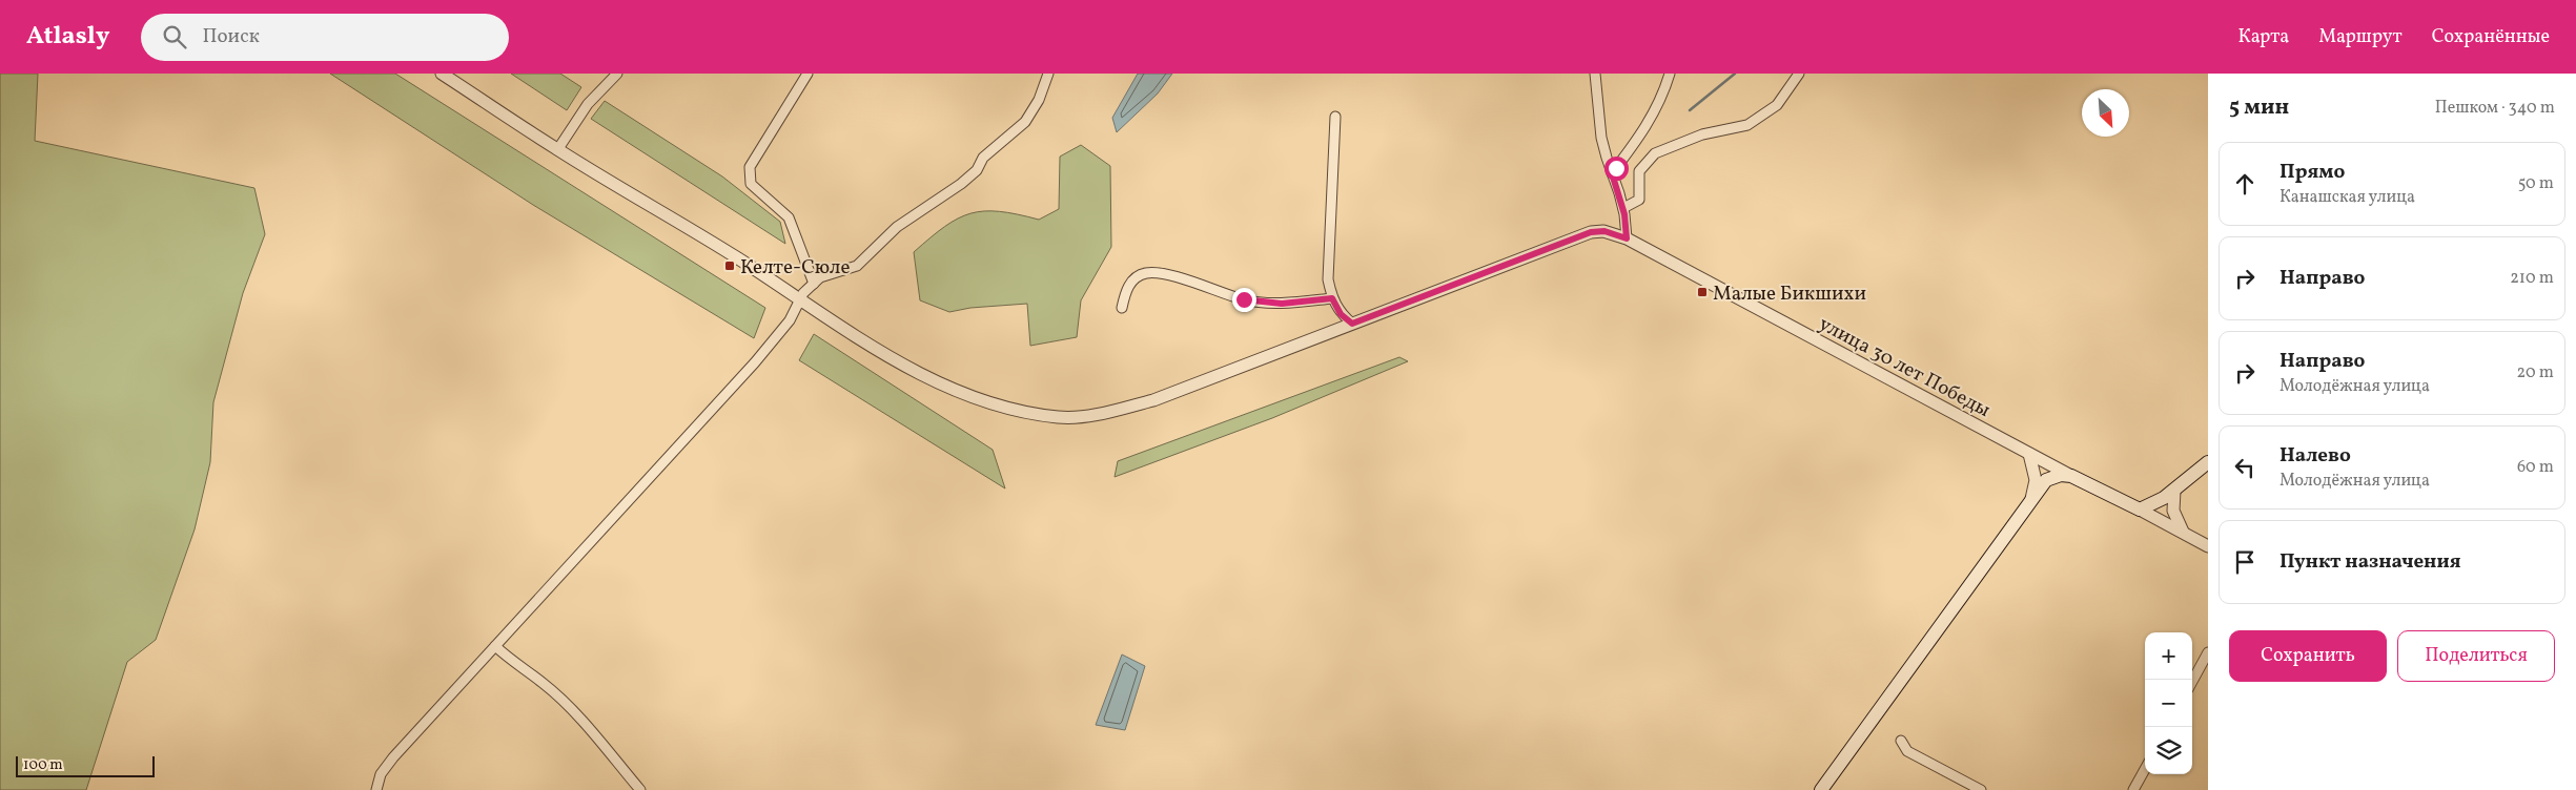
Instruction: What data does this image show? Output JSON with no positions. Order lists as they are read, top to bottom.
{
  "streets": {
    "main road": ["улица 30 лет Победы"]
  },
  "places": {
    "transit": ["Келте-Сюле", "Малые Бикшихи"]
  },
  "scale_bar": "100 m",
  "north": "bottom right",
  "page": {
    "header": "Atlasly",
    "search": "Поиск",
    "nav": ["Карта", "Маршрут", "Сохранённые"],
    "heading": ["5 мин", "Пешком · 340 m"],
    "list": [
      ["Прямо", "Канашская улица", "50 m"],
      ["Направо", "210 m"],
      ["Направо", "Молодёжная улица", "20 m"],
      ["Налево", "Молодёжная улица", "60 m"],
      "Пункт назначения"
    ],
    "buttons": ["Сохранить", "Поделиться"],
    "map_buttons": ["+", "−"],
    "scale": "100 m"
  }
}
